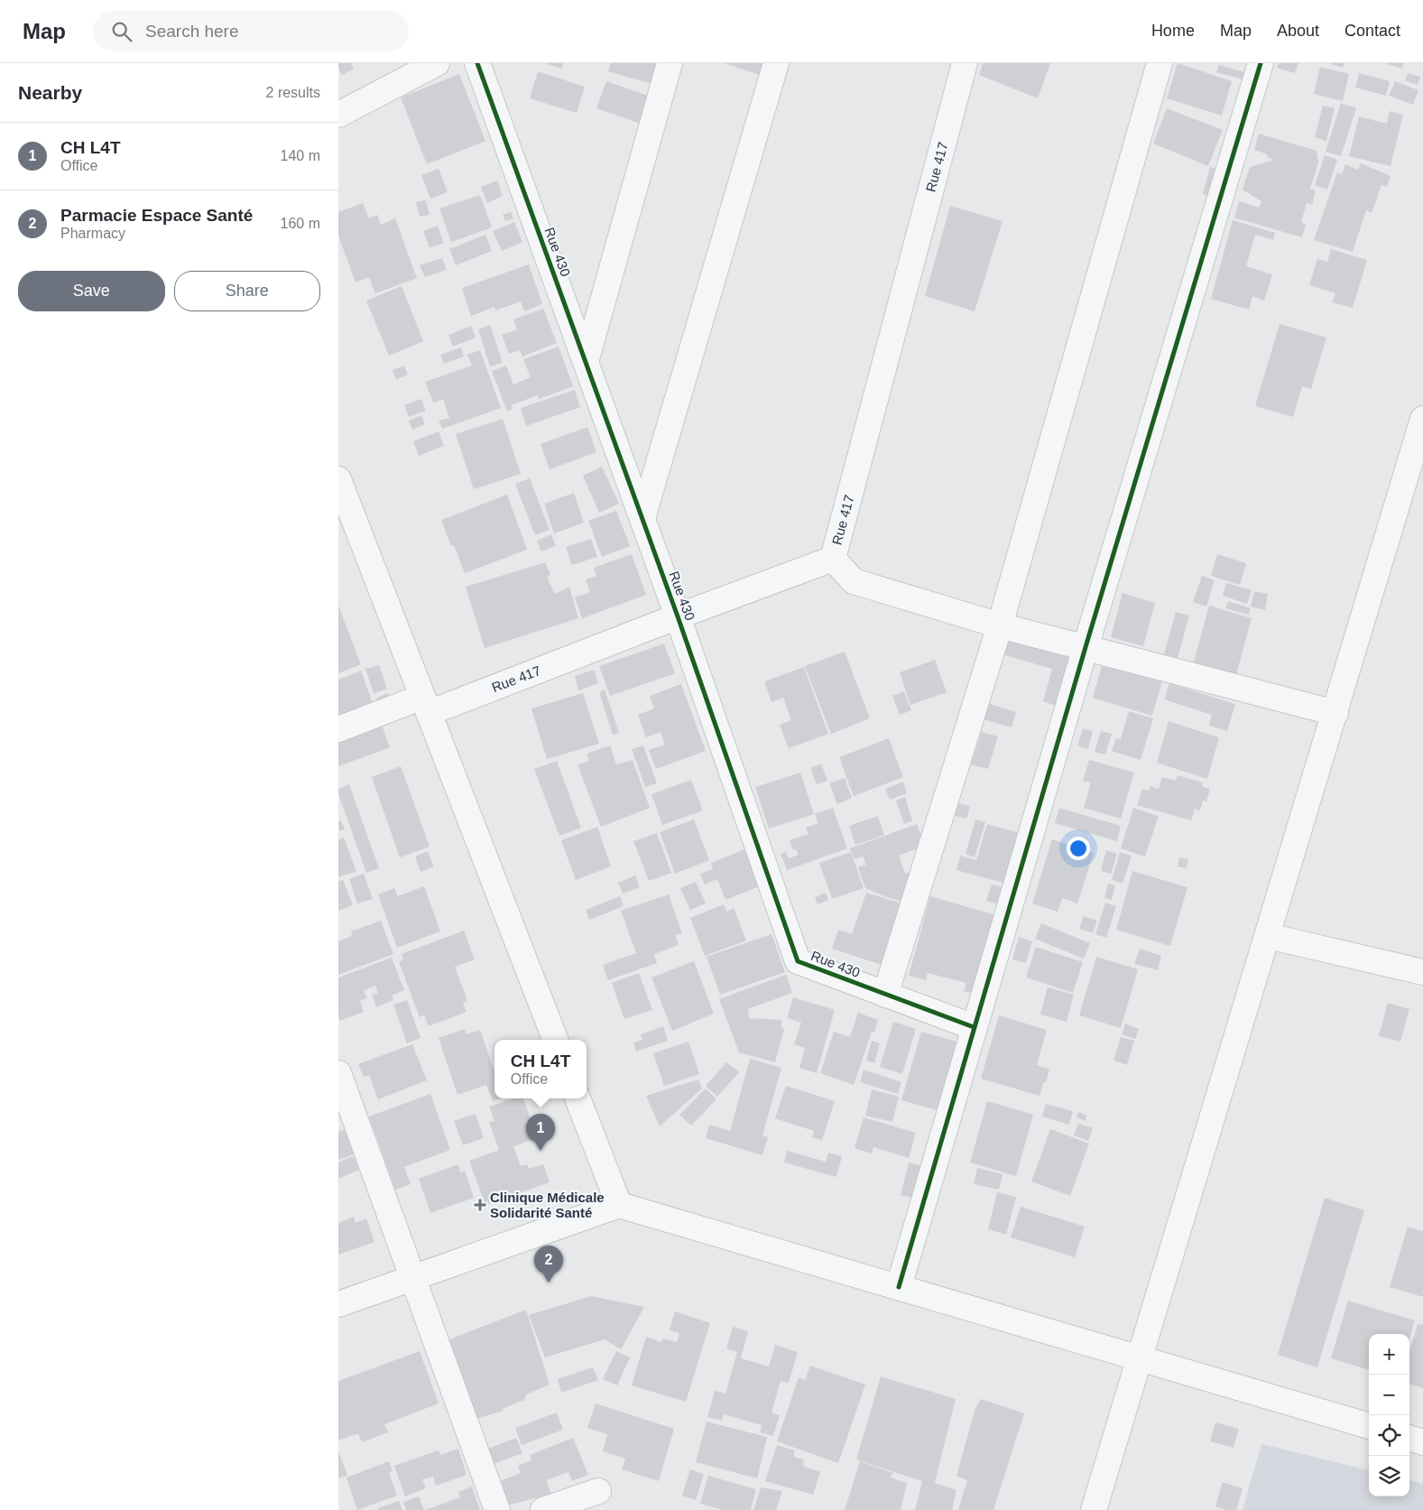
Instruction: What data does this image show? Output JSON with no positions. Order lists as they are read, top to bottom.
{
  "streets": {
    "street": ["Rue 417", "Rue 430"]
  },
  "crossings": [
    ["Rue 417", "Rue 430"]
  ],
  "places": {
    "health": ["Clinique Médicale Solidarité Santé"]
  },
  "page": {
    "header": "Map",
    "search": "Search here",
    "nav": [
      "Home",
      "Map",
      "About",
      "Contact"
    ],
    "heading": ["Nearby", "2 results"],
    "list": [
      {
        "mark": "1",
        "name": "CH L4T",
        "note": "Office",
        "value": "140 m"
      },
      {
        "mark": "2",
        "name": "Parmacie Espace Santé",
        "note": "Pharmacy",
        "value": "160 m"
      }
    ],
    "buttons": ["Save", "Share"],
    "popup": ["CH L4T", "Office"],
    "pins": ["1", "2"],
    "map_buttons": ["+", "−"]
  }
}
